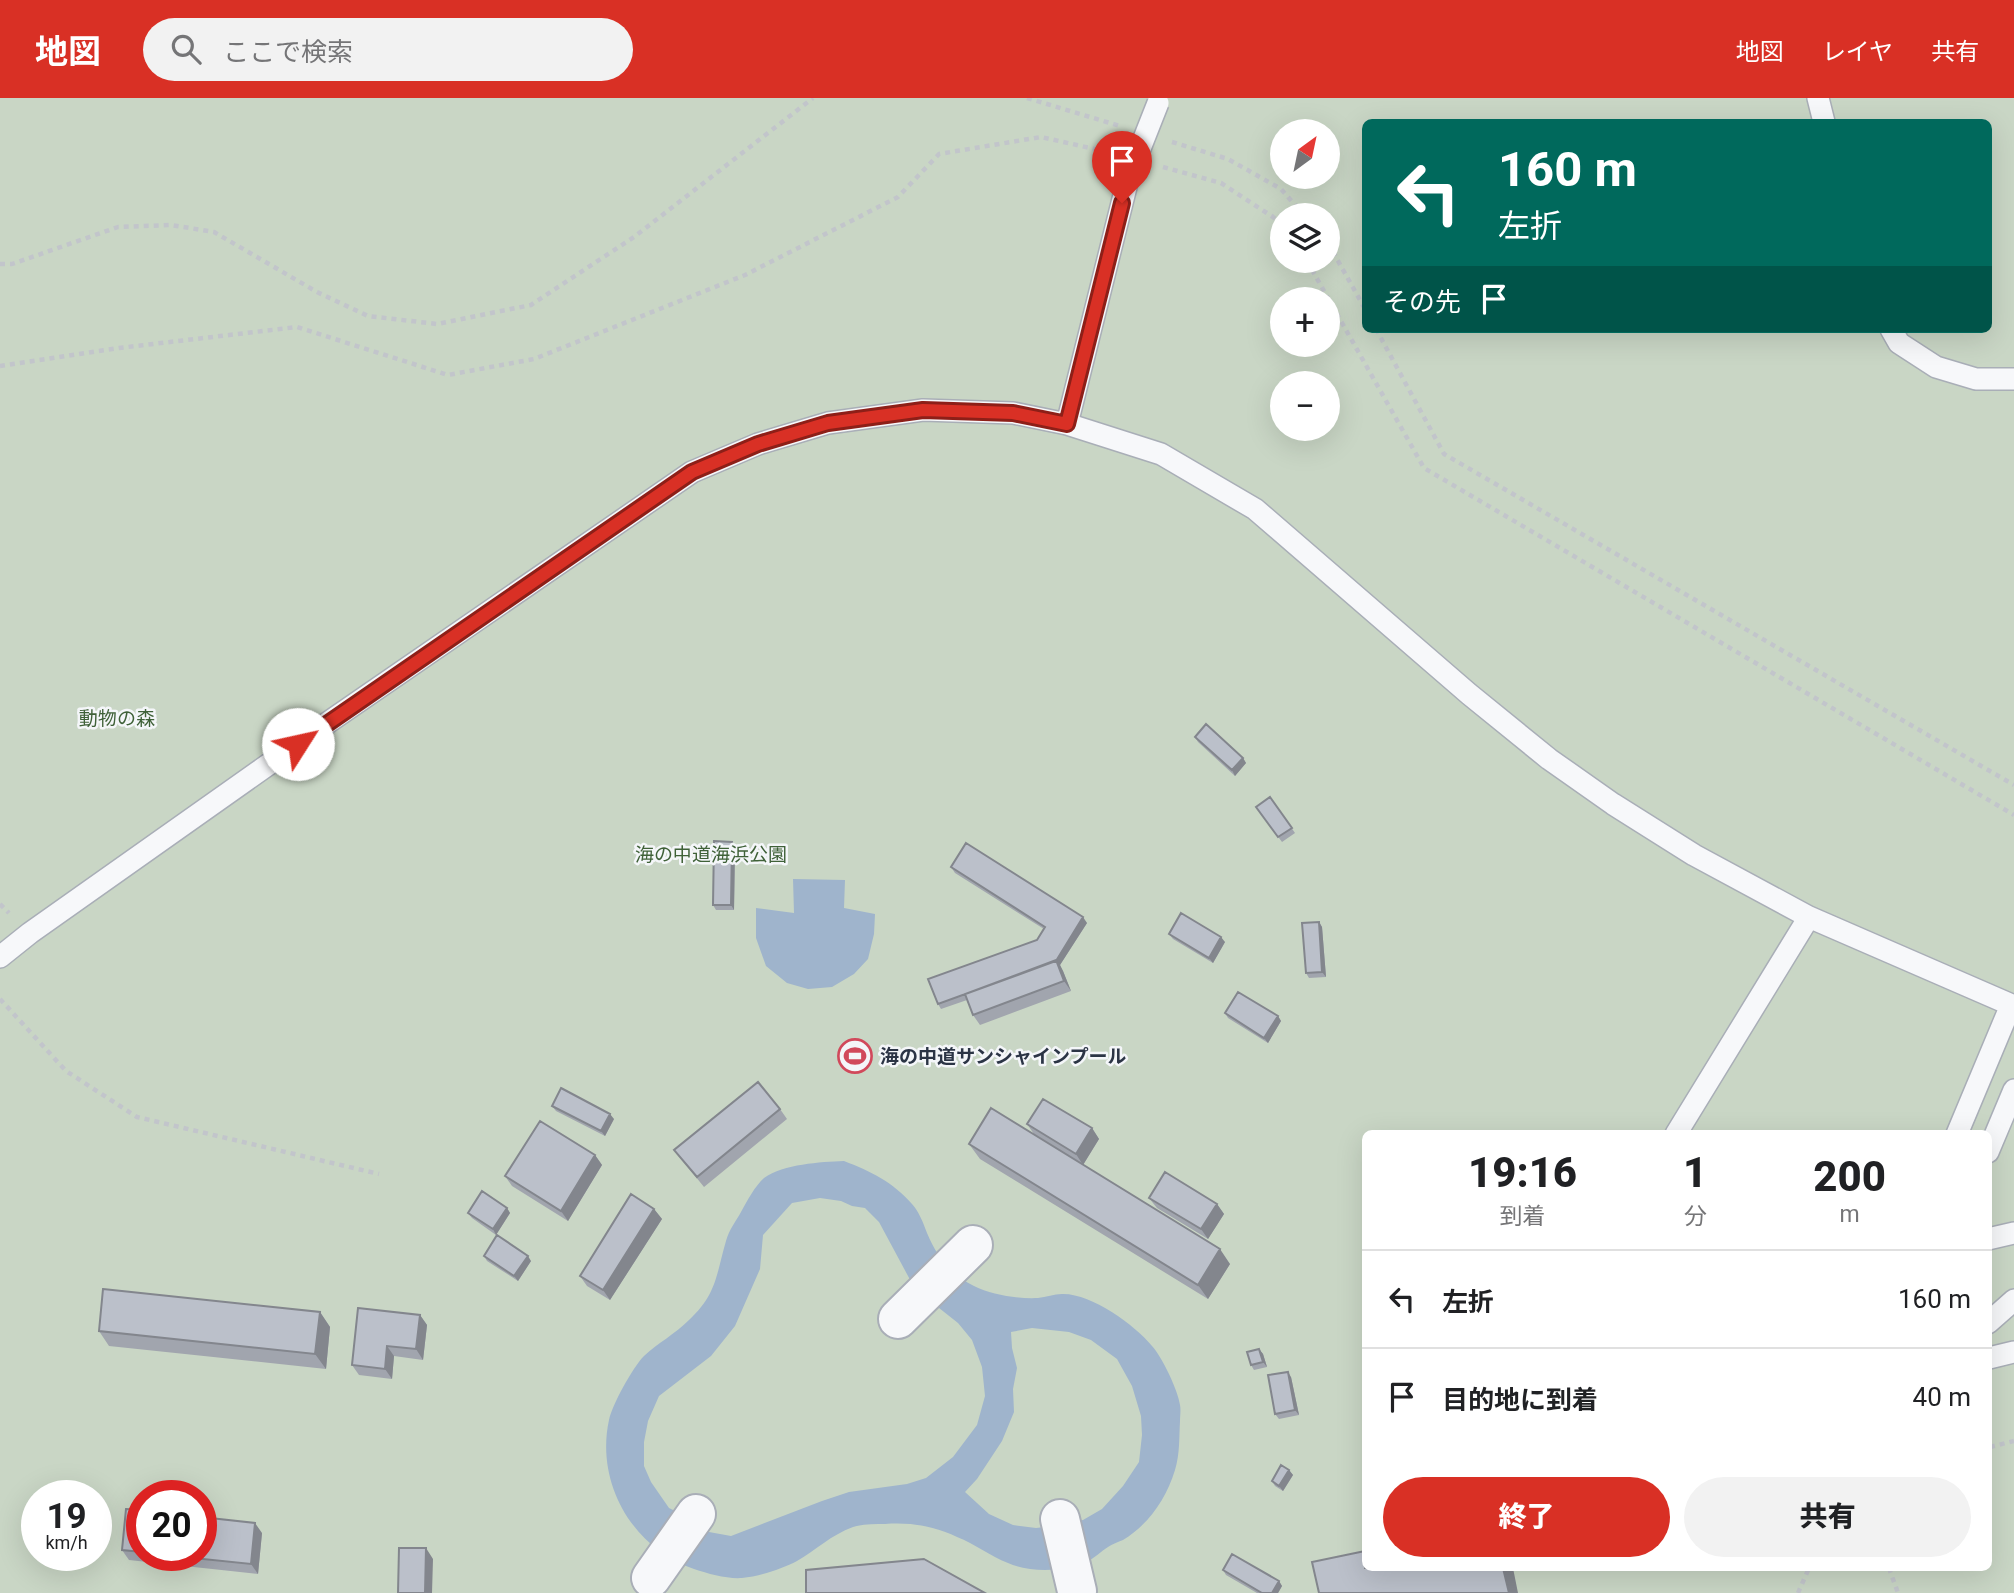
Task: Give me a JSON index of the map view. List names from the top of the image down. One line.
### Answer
{"parks":["動物の森","海の中道海浜公園"],"places":{"sports":["海の中道サンシャインプール"]},"north":"top right","page":{"header":"地図","search":"ここで検索","nav":["地図","レイヤ","共有"],"map_buttons":["+","−"],"turn":["160 m","左折"],"then":"その先","eta":["19:16","到着","1","分","200","m"],"list":[{"name":"左折","value":"160 m"},{"name":"目的地に到着","value":"40 m"}],"buttons":["終了","共有"],"speed":"19 km/h","limit":"20"}}
